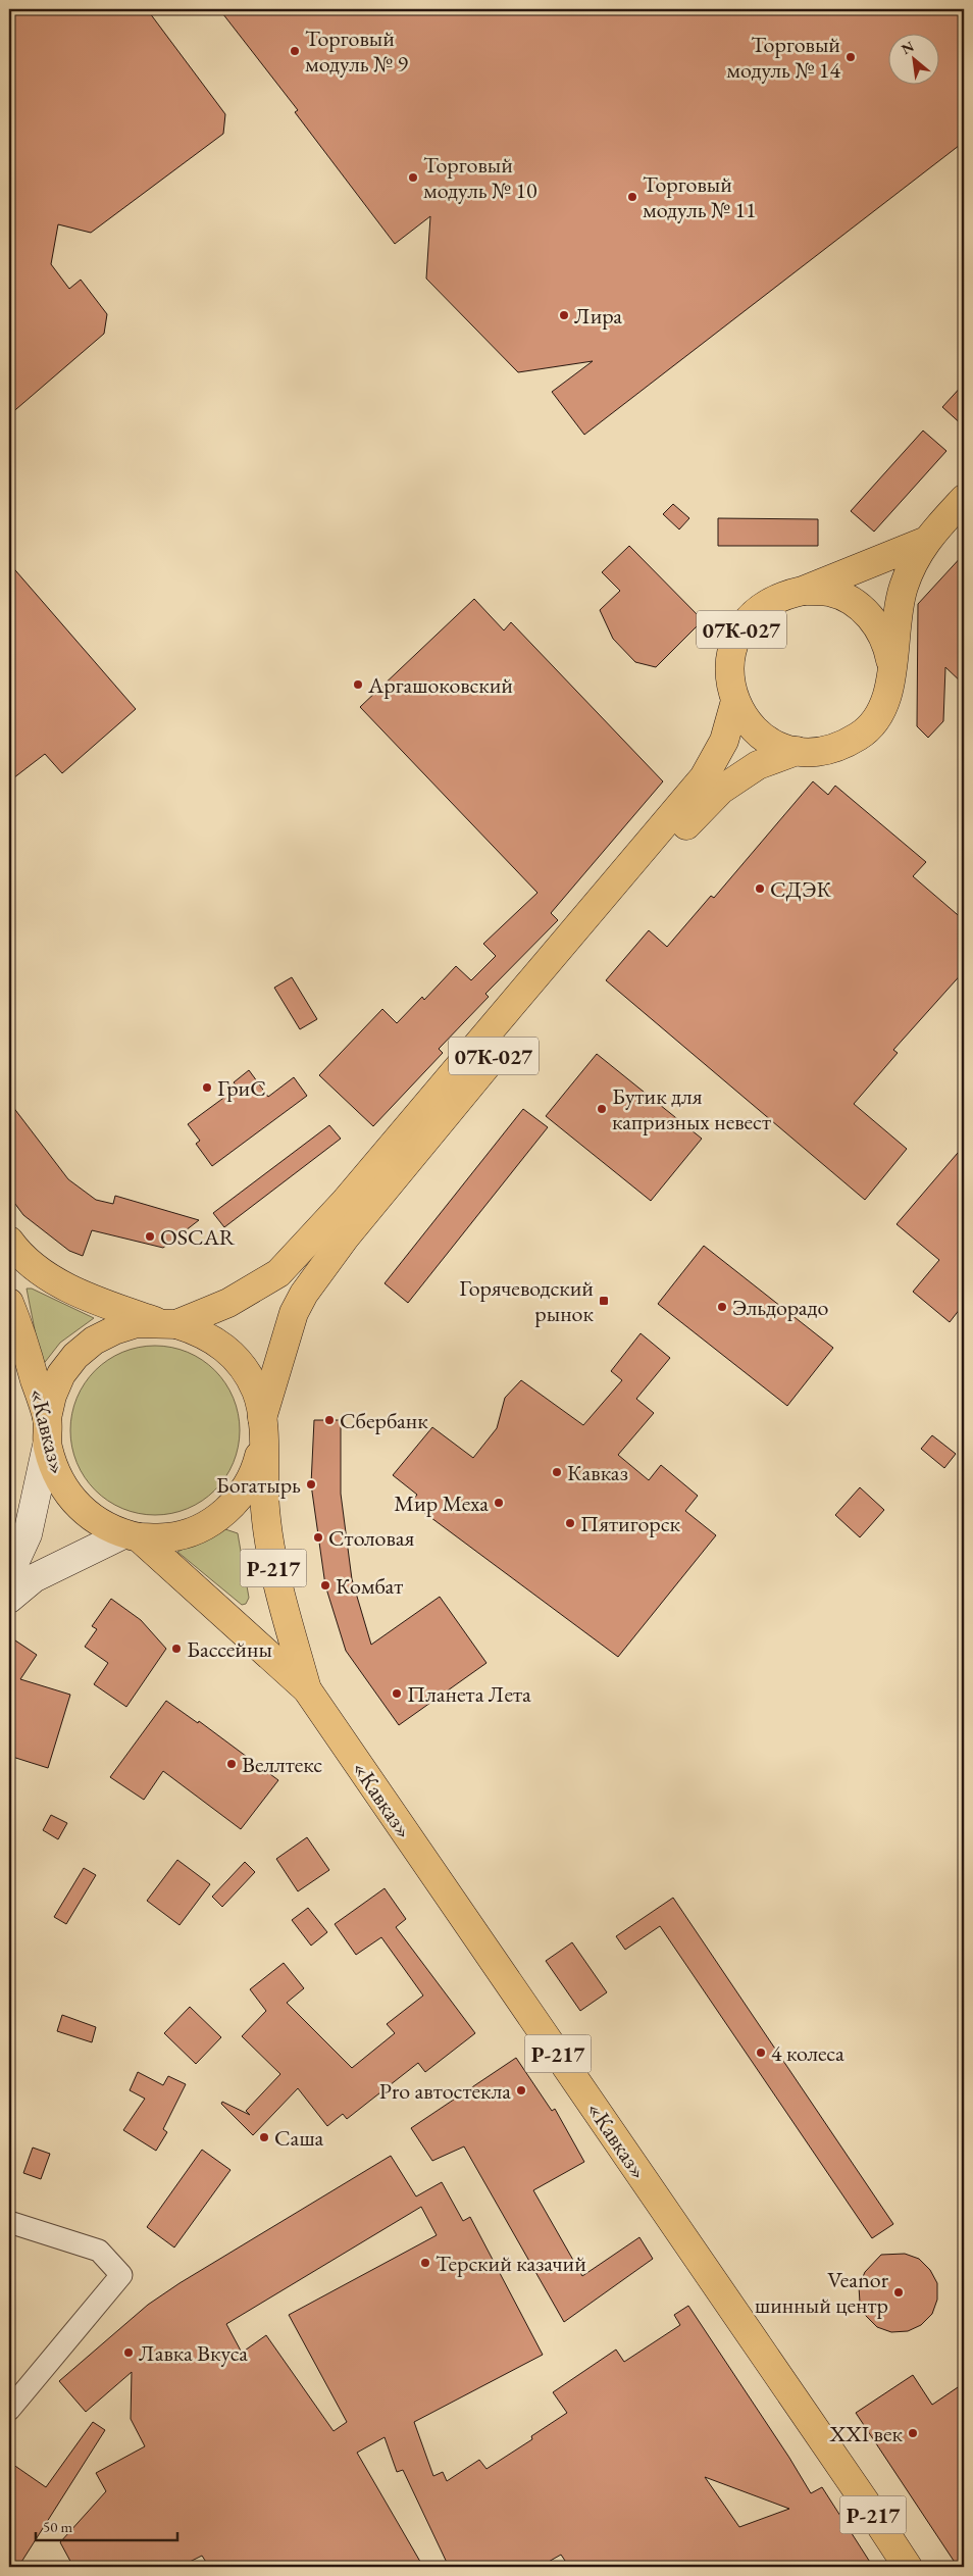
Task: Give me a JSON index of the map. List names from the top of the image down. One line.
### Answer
{"streets":{"main road":["07К-027","«Кавказ»","Р-217"]},"crossings":[["07К-027","«Кавказ»"]],"places":{"other":["Торговый модуль № 9","Торговый модуль № 14","Торговый модуль № 10","Торговый модуль № 11","Лира","Аргашоковский","СДЭК","ГриС","Бутик для капризных невест","OSCAR","Эльдорадо","Сбербанк","Кавказ","Богатырь","Мир Меха","Пятигорск","Столовая","Комбат","Бассейны","Планета Лета","Веллтекс","4 колеса","Pro автостекла","Саша","Терский казачий","Veanor шинный центр","Лавка Вкуса","XXI век"],"transit":["Горячеводский рынок"]},"scale_bar":"50 m","north":"top left"}
